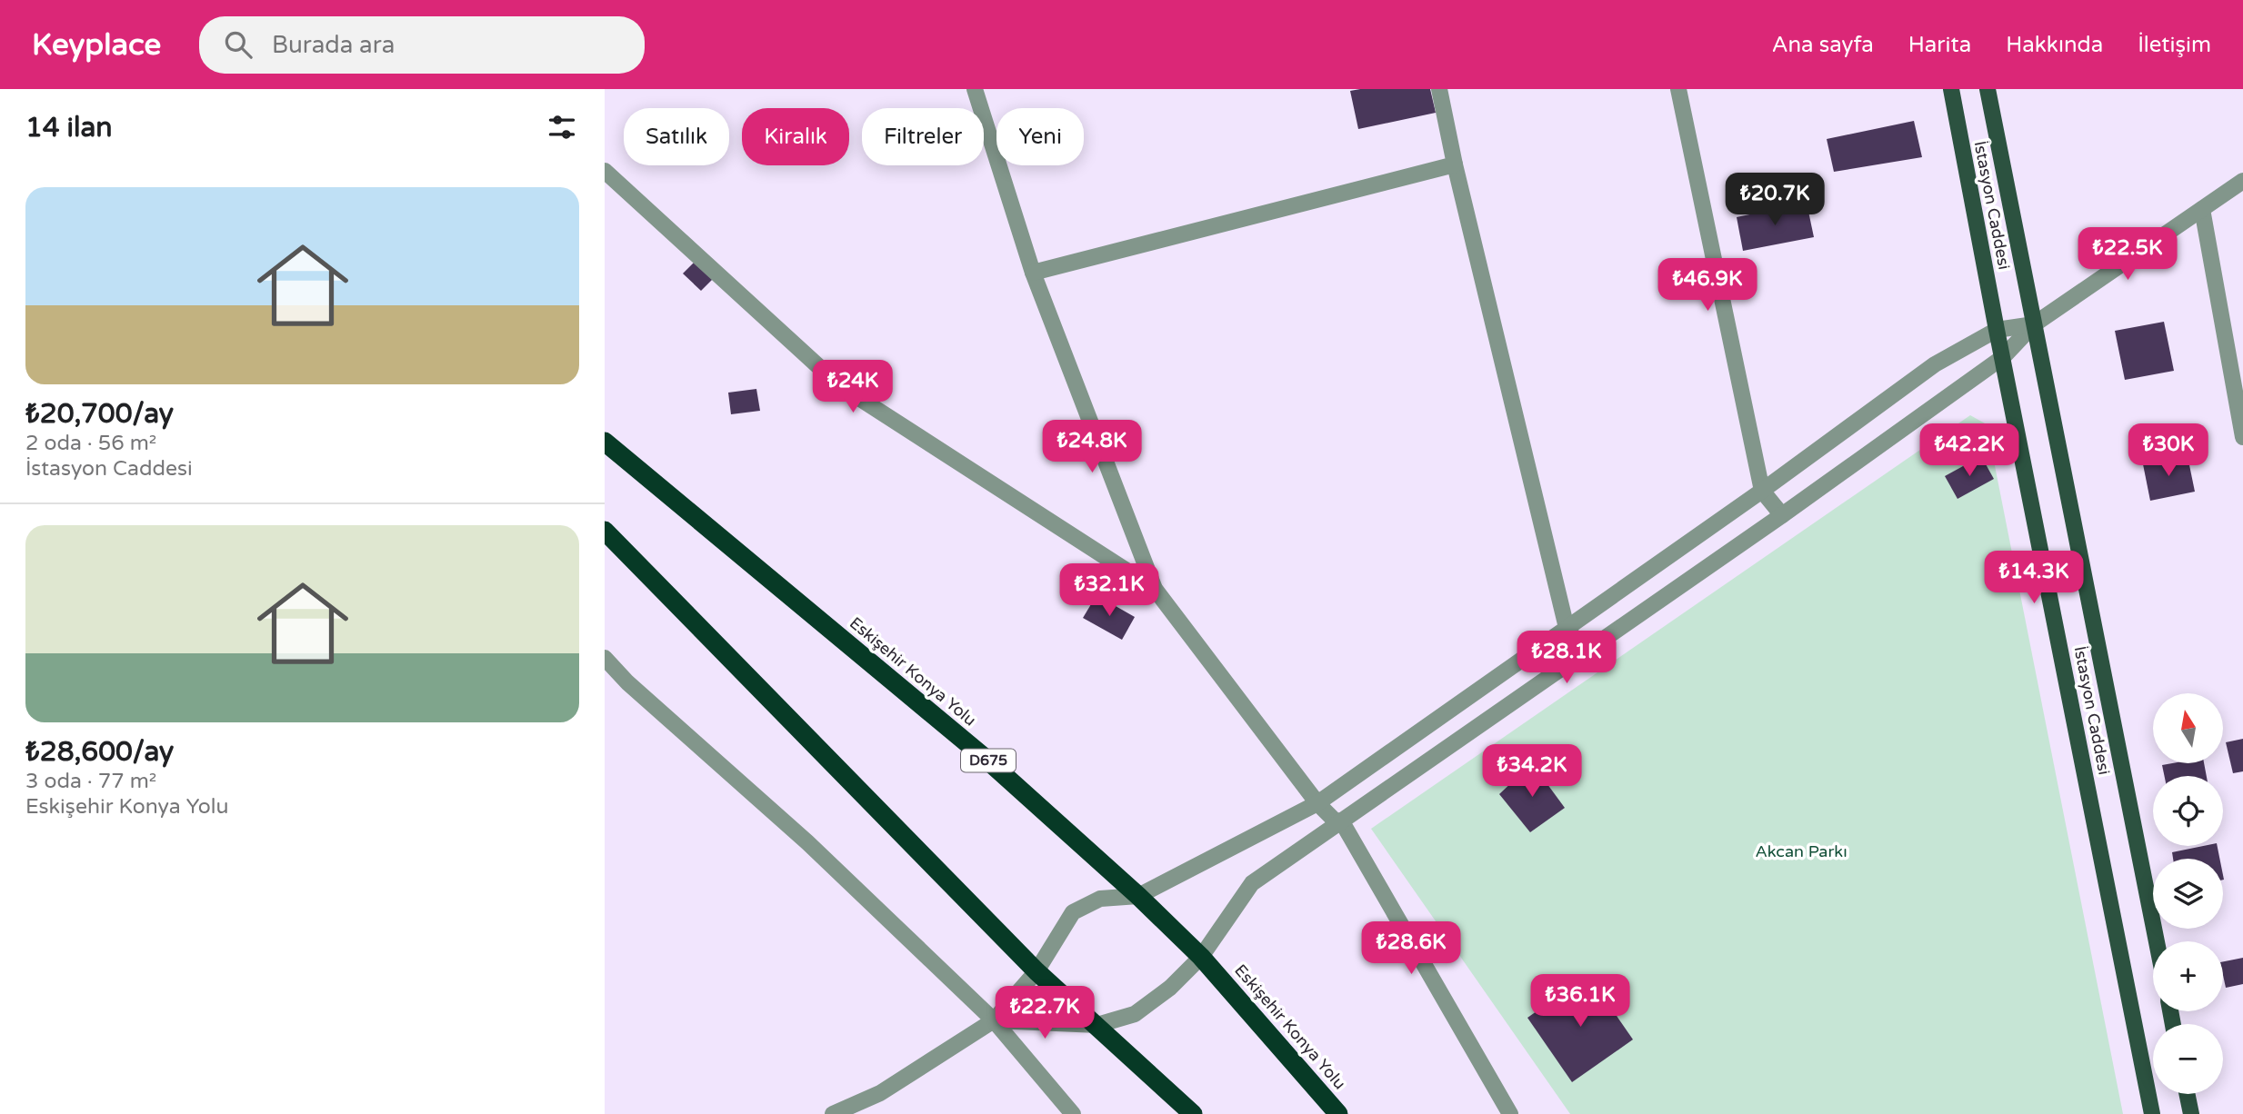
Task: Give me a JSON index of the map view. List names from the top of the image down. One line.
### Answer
{"streets":{"highway":["Eskişehir Konya Yolu","D675"],"main road":["İstasyon Caddesi"]},"parks":["Akcan Parkı"],"north":"top","page":{"header":"Keyplace","search":"Burada ara","nav":["Ana sayfa","Harita","Hakkında","İletişim"],"heading":"14 ilan","chip":["Satılık","Kiralık","Filtreler","Yeni"],"list":[{"name":"₺20,700/ay","note":"2 oda · 56 m² · İstasyon Caddesi"},{"name":"₺28,600/ay","note":"3 oda · 77 m² · Eskişehir Konya Yolu"}],"price":["₺20.7K","₺22.5K","₺46.9K","₺24K","₺24.8K","₺42.2K","₺30K","₺14.3K","₺32.1K","₺28.1K","₺34.2K","₺28.6K","₺36.1K","₺22.7K"],"map_buttons":["+","−"]}}
